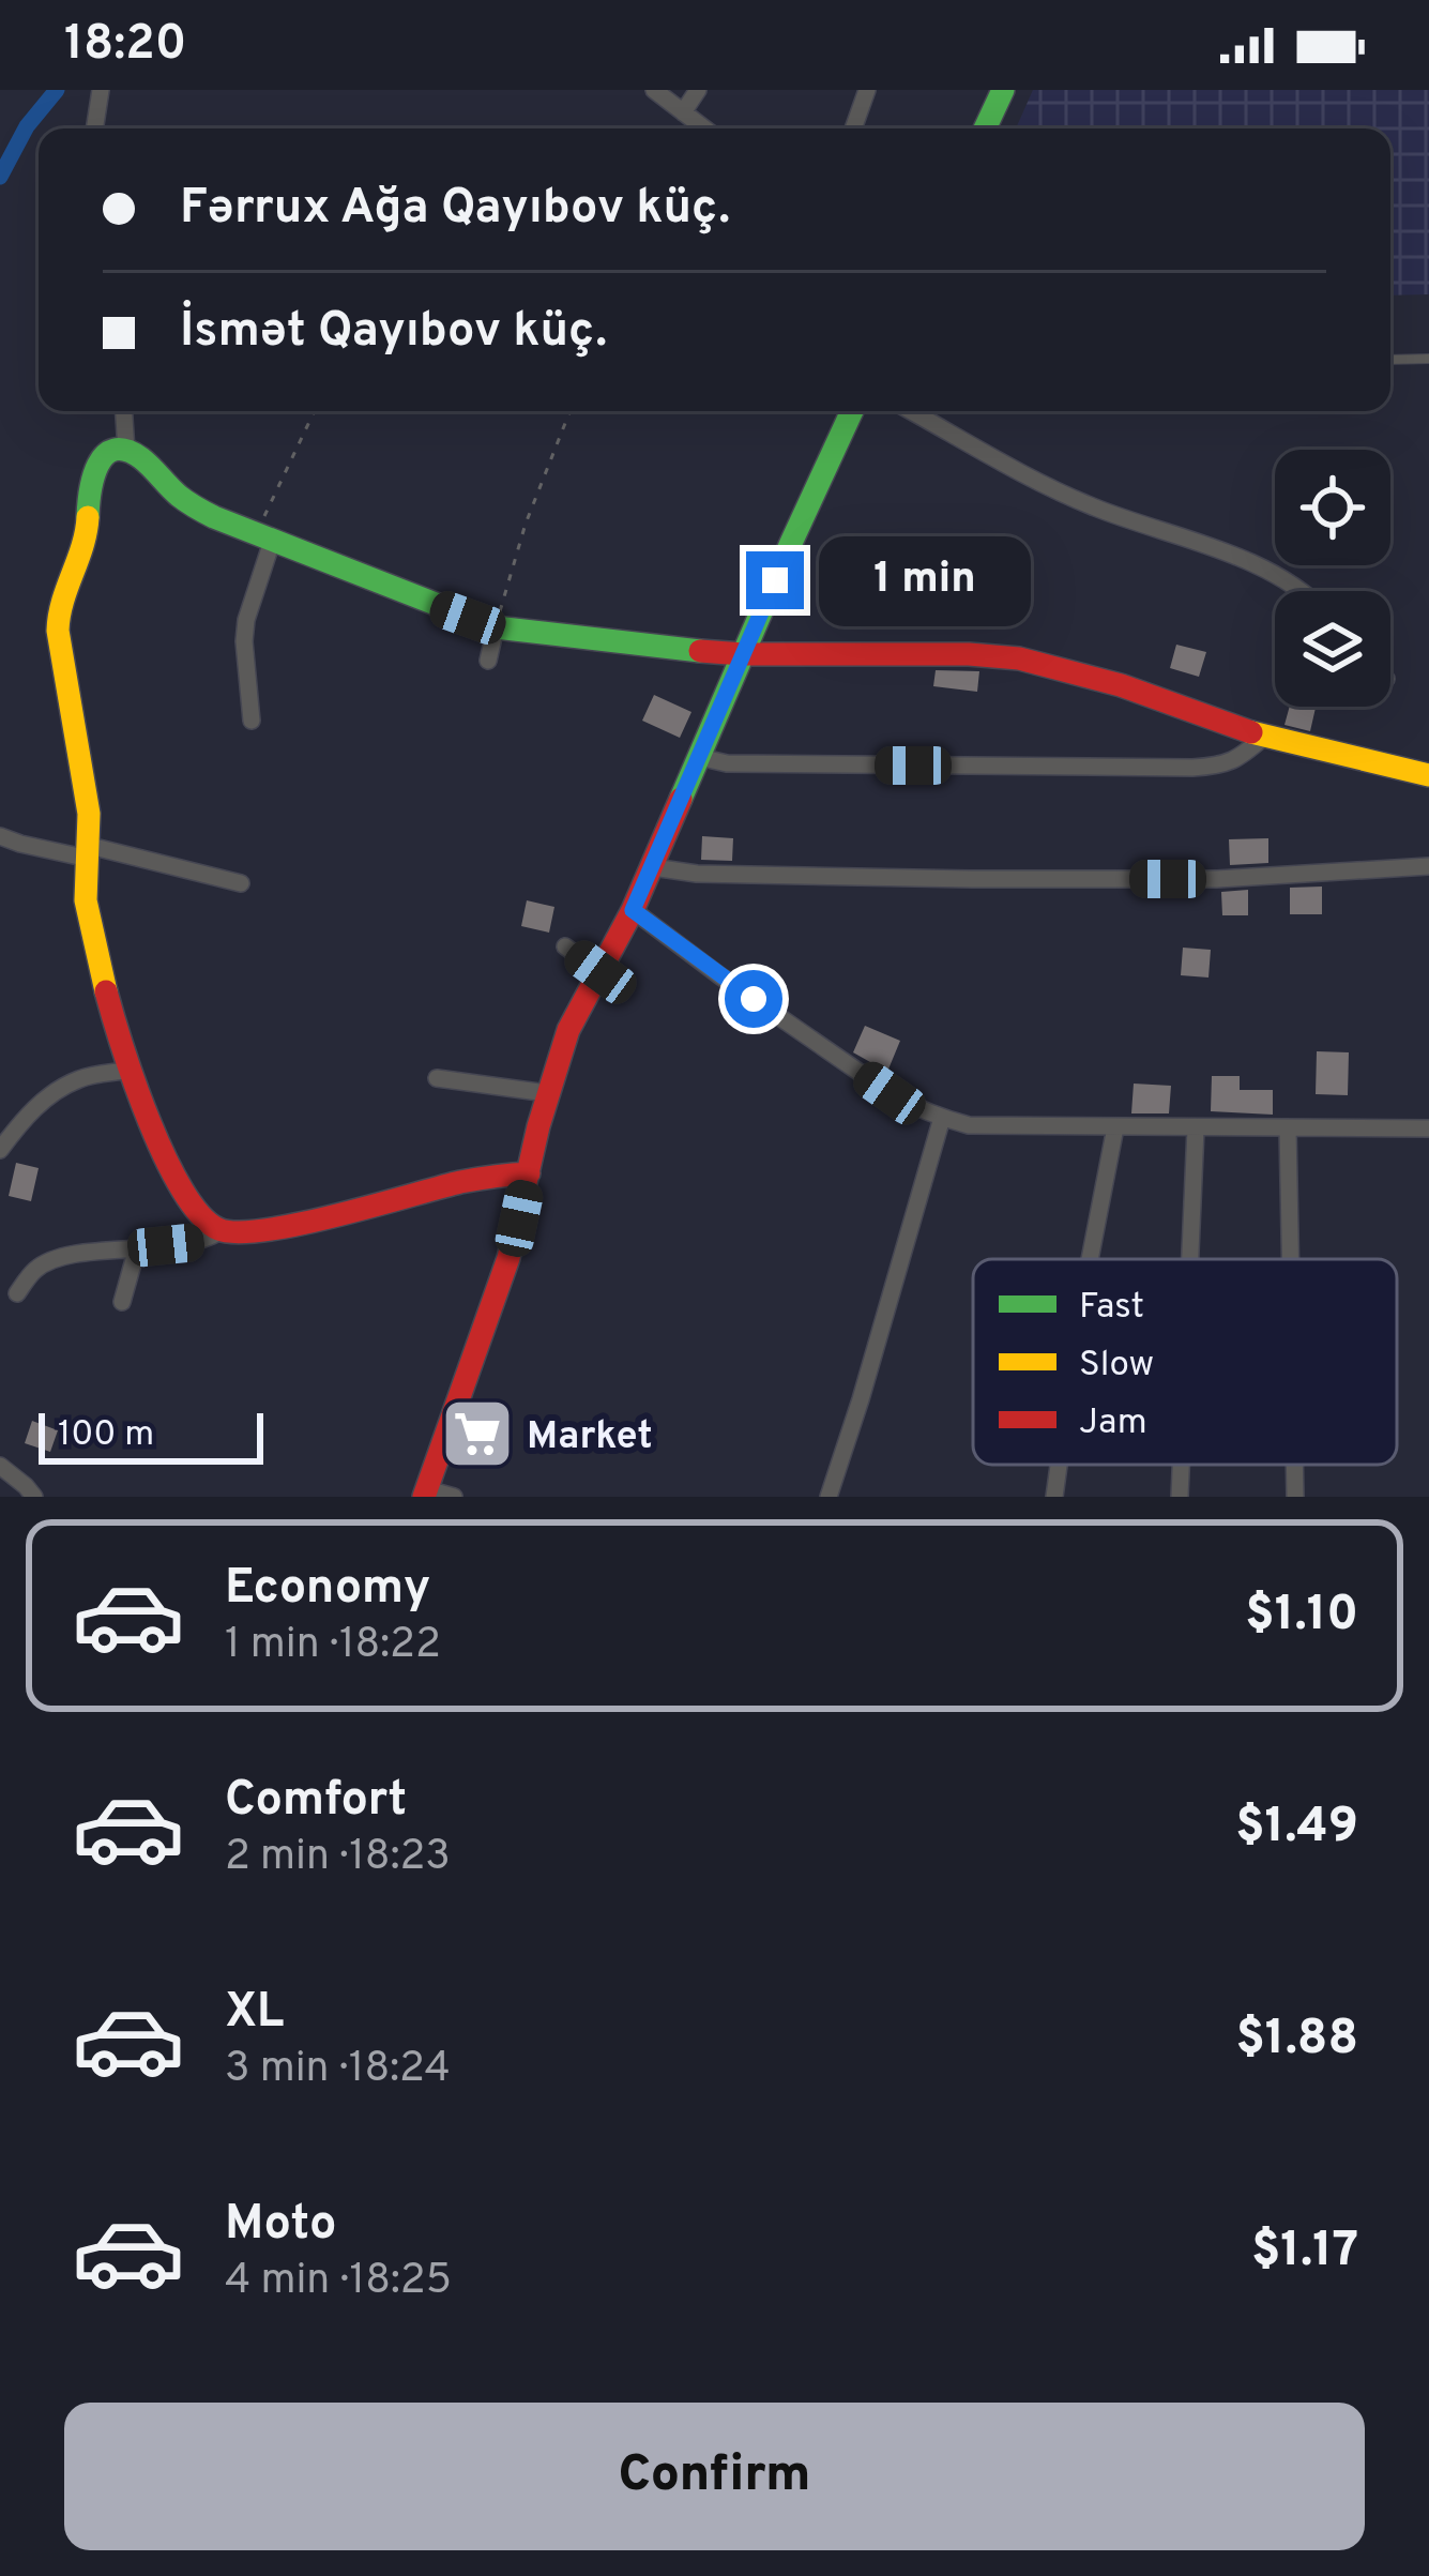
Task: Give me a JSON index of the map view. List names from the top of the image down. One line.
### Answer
{"places":{"supermarket":["Market"]},"legend":["Fast","Slow","Jam"],"scale_bar":"100 m","page":{"status":"18:20","banner":["Fərrux Ağa Qayıbov küç.","İsmət Qayıbov küç."],"bubble":"1 min","scale":"100 m","list":[{"name":"Economy","note":"1 min · 18:22","value":"$1.10"},{"name":"Comfort","note":"2 min · 18:23","value":"$1.49"},{"name":"XL","note":"3 min · 18:24","value":"$1.88"},{"name":"Moto","note":"4 min · 18:25","value":"$1.17"}],"buttons":"Confirm"}}
